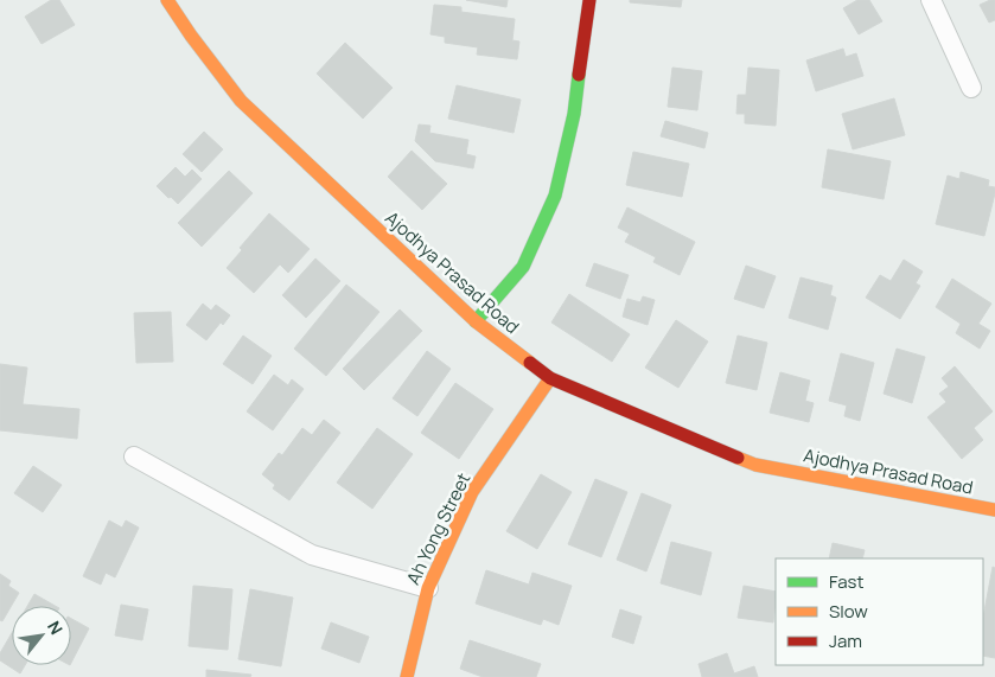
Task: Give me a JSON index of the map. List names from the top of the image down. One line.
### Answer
{"streets":{"street":["Ajodhya Prasad Road","Ah Yong Street"]},"crossings":[["Ajodhya Prasad Road","Ah Yong Street"]],"legend":["Fast","Slow","Jam"],"north":"top right"}
